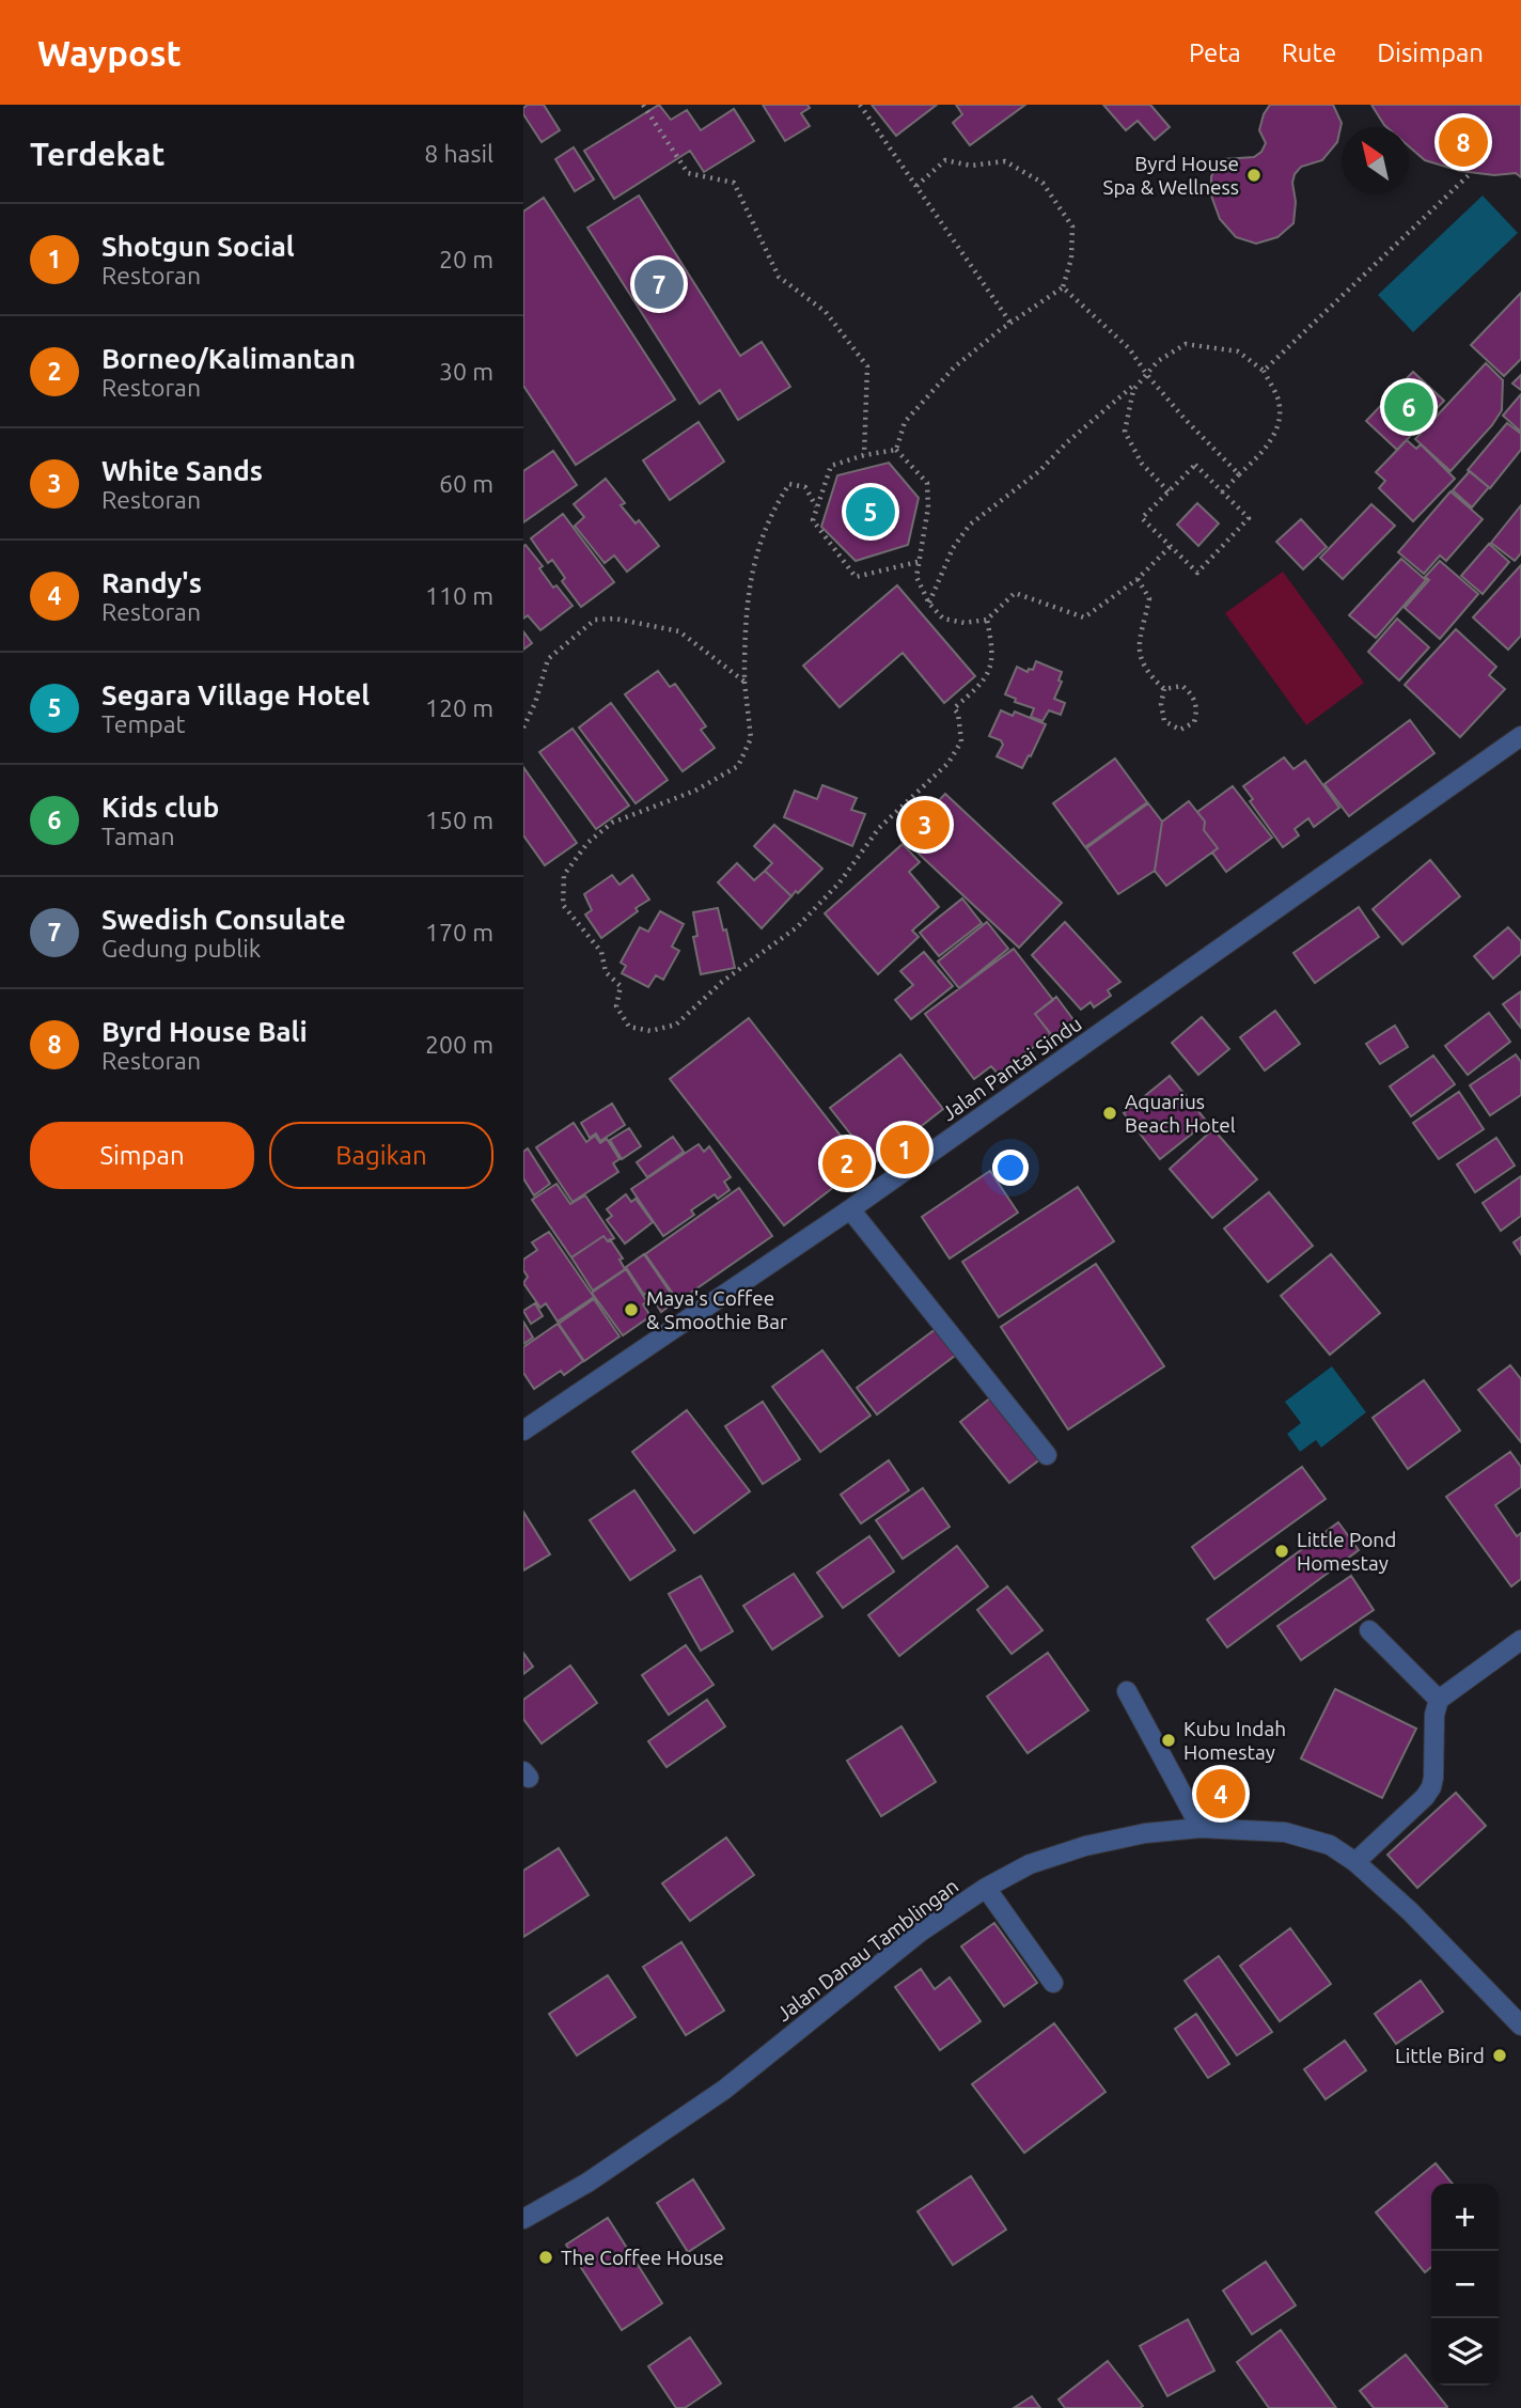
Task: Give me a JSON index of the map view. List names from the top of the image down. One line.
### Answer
{"streets":{"street":["Jalan Pantai Sindu","Jalan Danau Tamblingan"]},"places":["Byrd House Spa & Wellness","Aquarius Beach Hotel","Maya's Coffee & Smoothie Bar","Little Pond Homestay","Kubu Indah Homestay","Little Bird","The Coffee House"],"north":"top left","page":{"header":"Waypost","nav":["Peta","Rute","Disimpan"],"heading":["Terdekat","8 hasil"],"pins":["8","7","6","5","3","1","2","4"],"list":[{"mark":"1","name":"Shotgun Social","note":"Restoran","value":"20 m"},{"mark":"2","name":"Borneo/Kalimantan","note":"Restoran","value":"30 m"},{"mark":"3","name":"White Sands","note":"Restoran","value":"60 m"},{"mark":"4","name":"Randy's","note":"Restoran","value":"110 m"},{"mark":"5","name":"Segara Village Hotel","note":"Tempat","value":"120 m"},{"mark":"6","name":"Kids club","note":"Taman","value":"150 m"},{"mark":"7","name":"Swedish Consulate","note":"Gedung publik","value":"170 m"},{"mark":"8","name":"Byrd House Bali","note":"Restoran","value":"200 m"}],"buttons":["Simpan","Bagikan"],"map_buttons":["+","−"]}}
